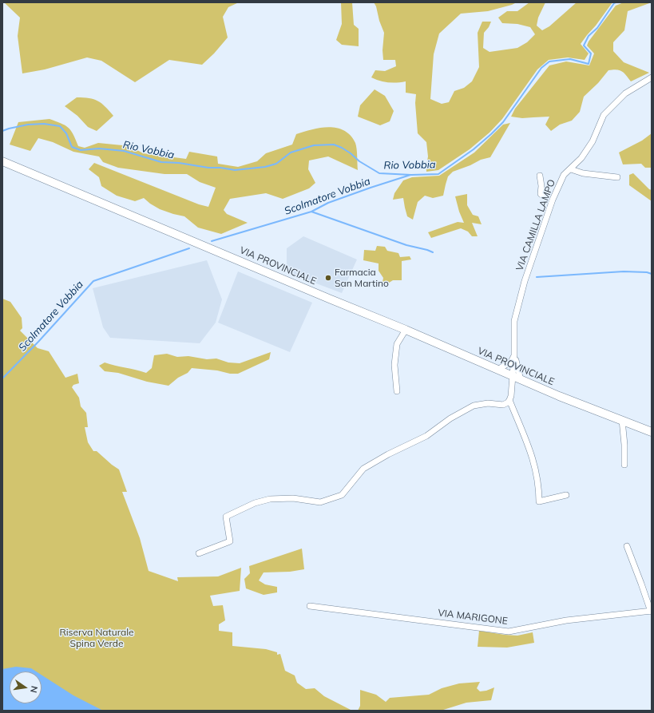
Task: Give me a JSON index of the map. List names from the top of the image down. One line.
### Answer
{"streets":{"main road":["VIA PROVINCIALE"],"street":["VIA CAMILLA LAMPO","VIA MARIGONE"]},"crossings":[["VIA CAMILLA LAMPO","VIA PROVINCIALE"]],"water":["Rio Vobbia","Scolmatore Vobbia"],"parks":["Riserva Naturale Spina Verde"],"places":["Farmacia San Martino"],"north":"right"}
